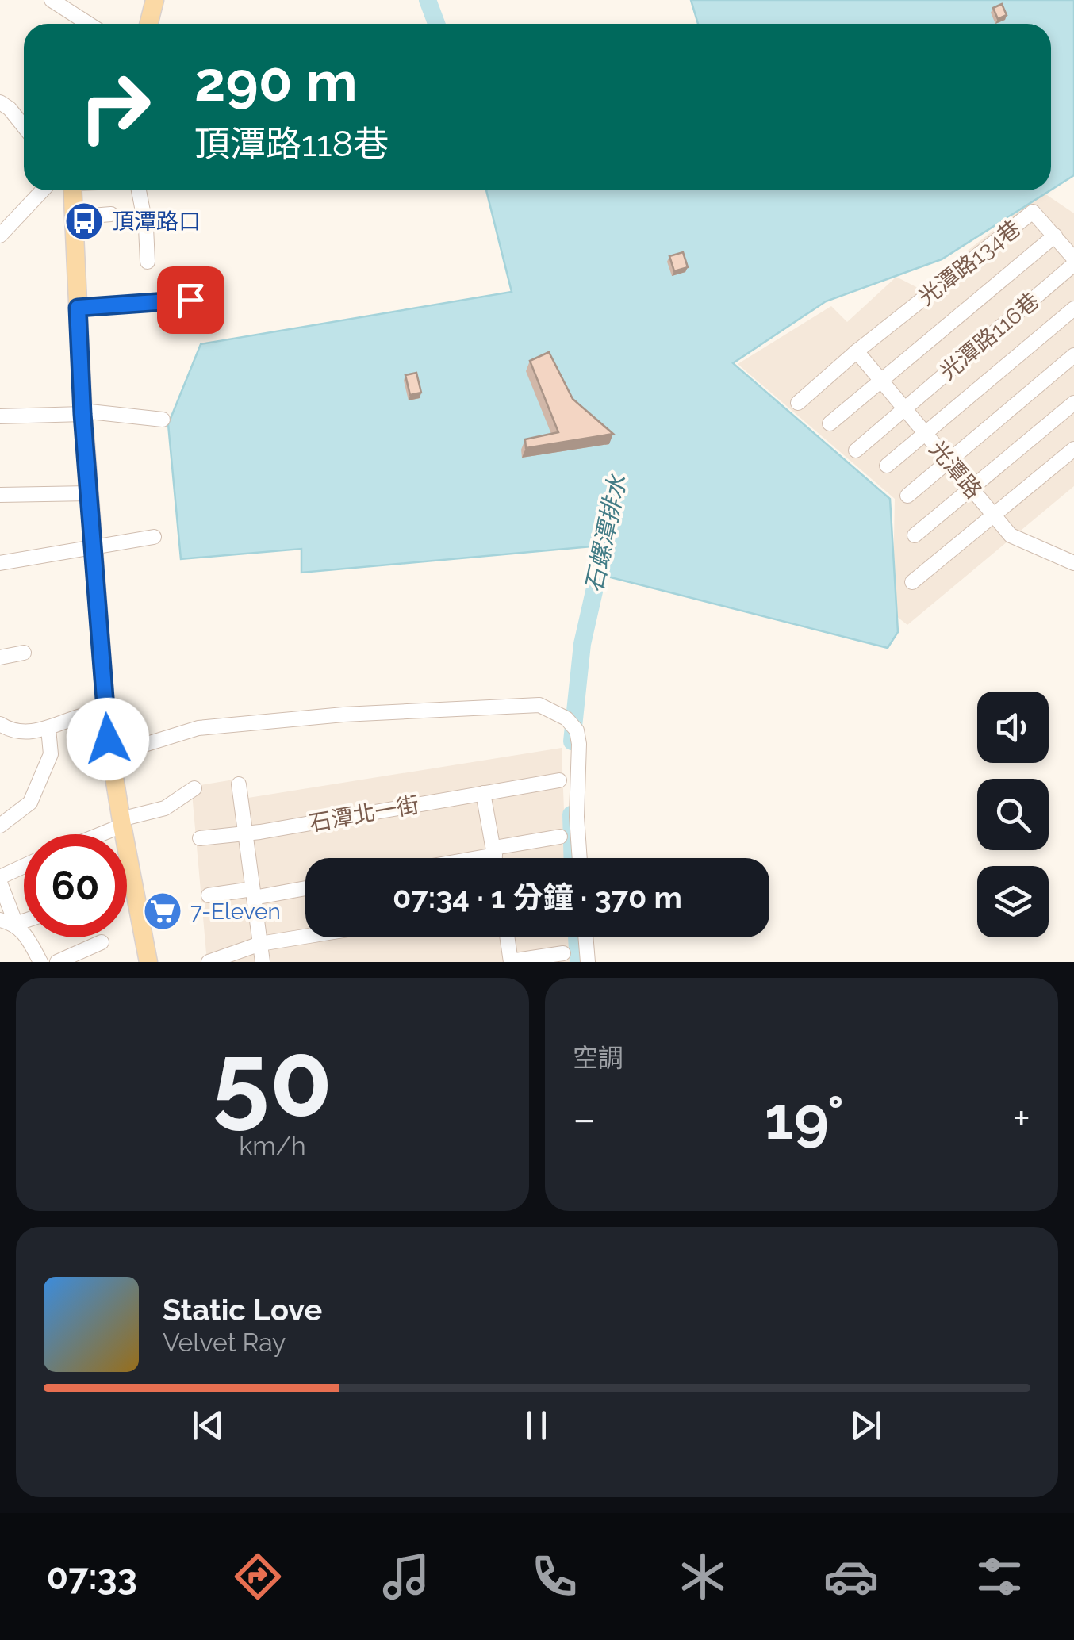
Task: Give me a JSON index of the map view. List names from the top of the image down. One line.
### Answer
{"streets":{"street":["光潭路134巷","光潭路116巷","光潭路","石潭北一街"]},"crossings":[["光潭路134巷","光潭路"],["光潭路116巷","光潭路"]],"water":["石螺潭排水"],"places":{"bus stop":["頂潭路口"],"supermarket":["7-Eleven"]},"page":{"turn":["290 m","頂潭路118巷"],"limit":"60","trip":"07:34 · 1 分鐘 · 370 m","tile":[["50","km/h"],"空調"],"heat":["−","19°","+"],"song":["Static Love","Velvet Ray"],"tabs":"07:33"}}
